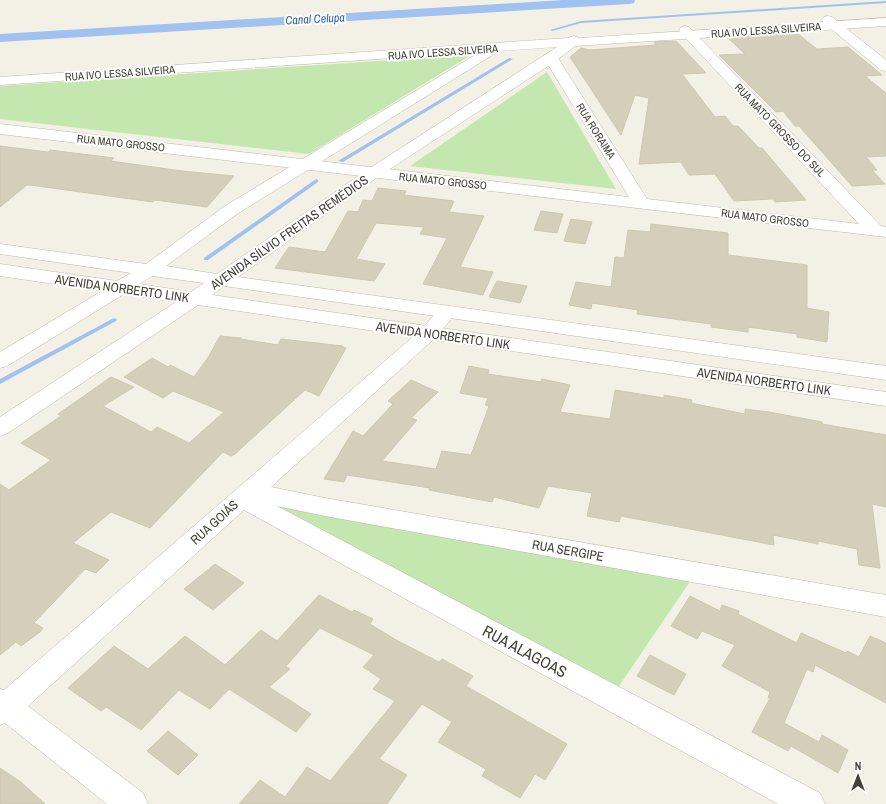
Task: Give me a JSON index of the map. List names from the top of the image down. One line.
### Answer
{"streets":{"street":["RUA IVO LESSA SILVEIRA","RUA MATO GROSSO DO SUL","RUA RORAIMA","RUA MATO GROSSO","AVENIDA SÍLVIO FREITAS REMÉDIOS","AVENIDA NORBERTO LINK","RUA GOIÁS","RUA SERGIPE","RUA ALAGOAS"]},"crossings":[["RUA IVO LESSA SILVEIRA","RUA MATO GROSSO DO SUL"],["RUA IVO LESSA SILVEIRA","AVENIDA SÍLVIO FREITAS REMÉDIOS"],["RUA MATO GROSSO DO SUL","RUA MATO GROSSO"],["RUA RORAIMA","RUA MATO GROSSO"],["RUA RORAIMA","AVENIDA SÍLVIO FREITAS REMÉDIOS"],["RUA MATO GROSSO","AVENIDA SÍLVIO FREITAS REMÉDIOS"],["AVENIDA SÍLVIO FREITAS REMÉDIOS","AVENIDA NORBERTO LINK"],["AVENIDA NORBERTO LINK","RUA GOIÁS"],["RUA GOIÁS","RUA SERGIPE"],["RUA GOIÁS","RUA ALAGOAS"],["RUA SERGIPE","RUA ALAGOAS"]],"water":["Canal Celupa"],"north":"top"}
